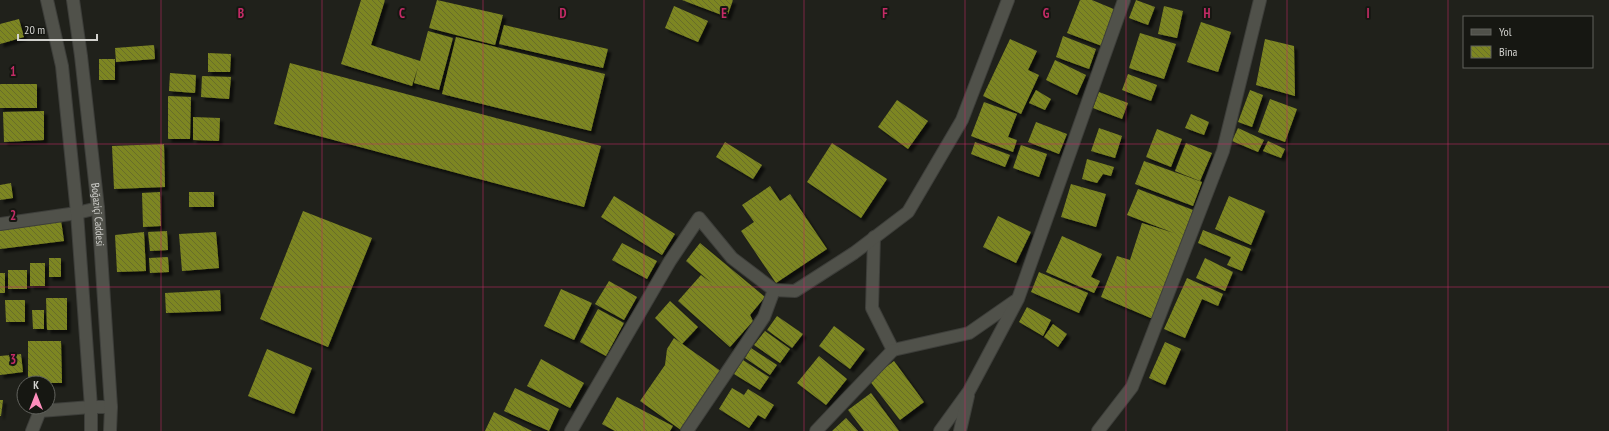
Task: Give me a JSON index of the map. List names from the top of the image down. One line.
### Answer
{"streets":{"street":["Boğaziçi Caddesi"]},"legend":["Yol","Bina"],"scale_bar":"20 m","north":"top","grid":{"columns":["B","C","D","E","F","G","H","I"],"rows":["1","2","3"]}}
